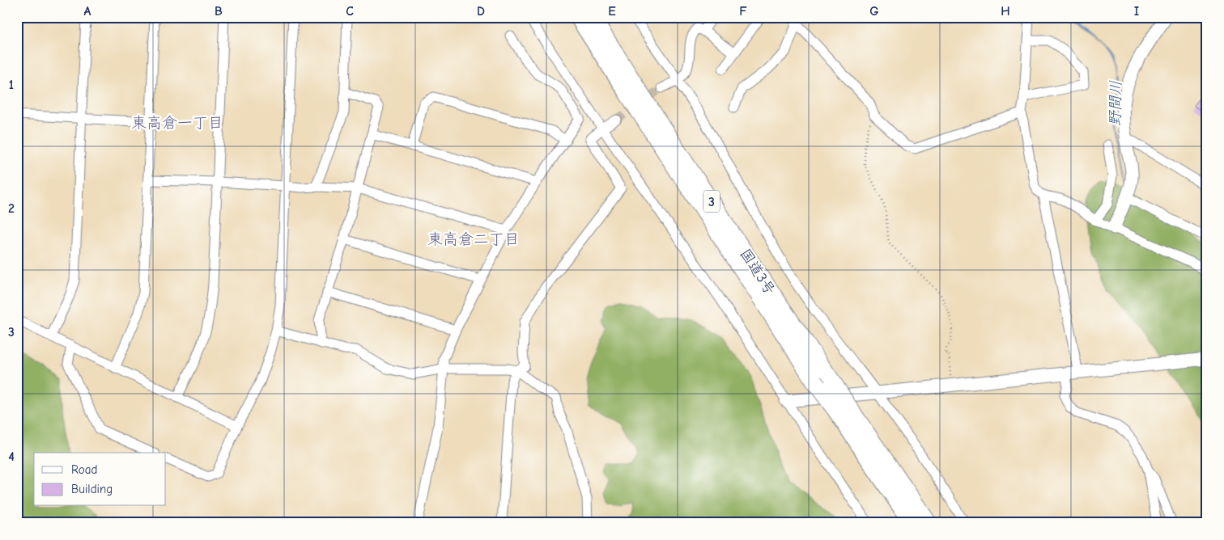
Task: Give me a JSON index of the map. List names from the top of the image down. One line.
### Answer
{"streets":{"highway":["3","国道3号"]},"districts":["東高倉一丁目","東高倉二丁目"],"water":["野間川"],"legend":["Road","Building"],"grid":{"columns":["A","B","C","D","E","F","G","H","I"],"rows":["1","2","3","4"]}}
